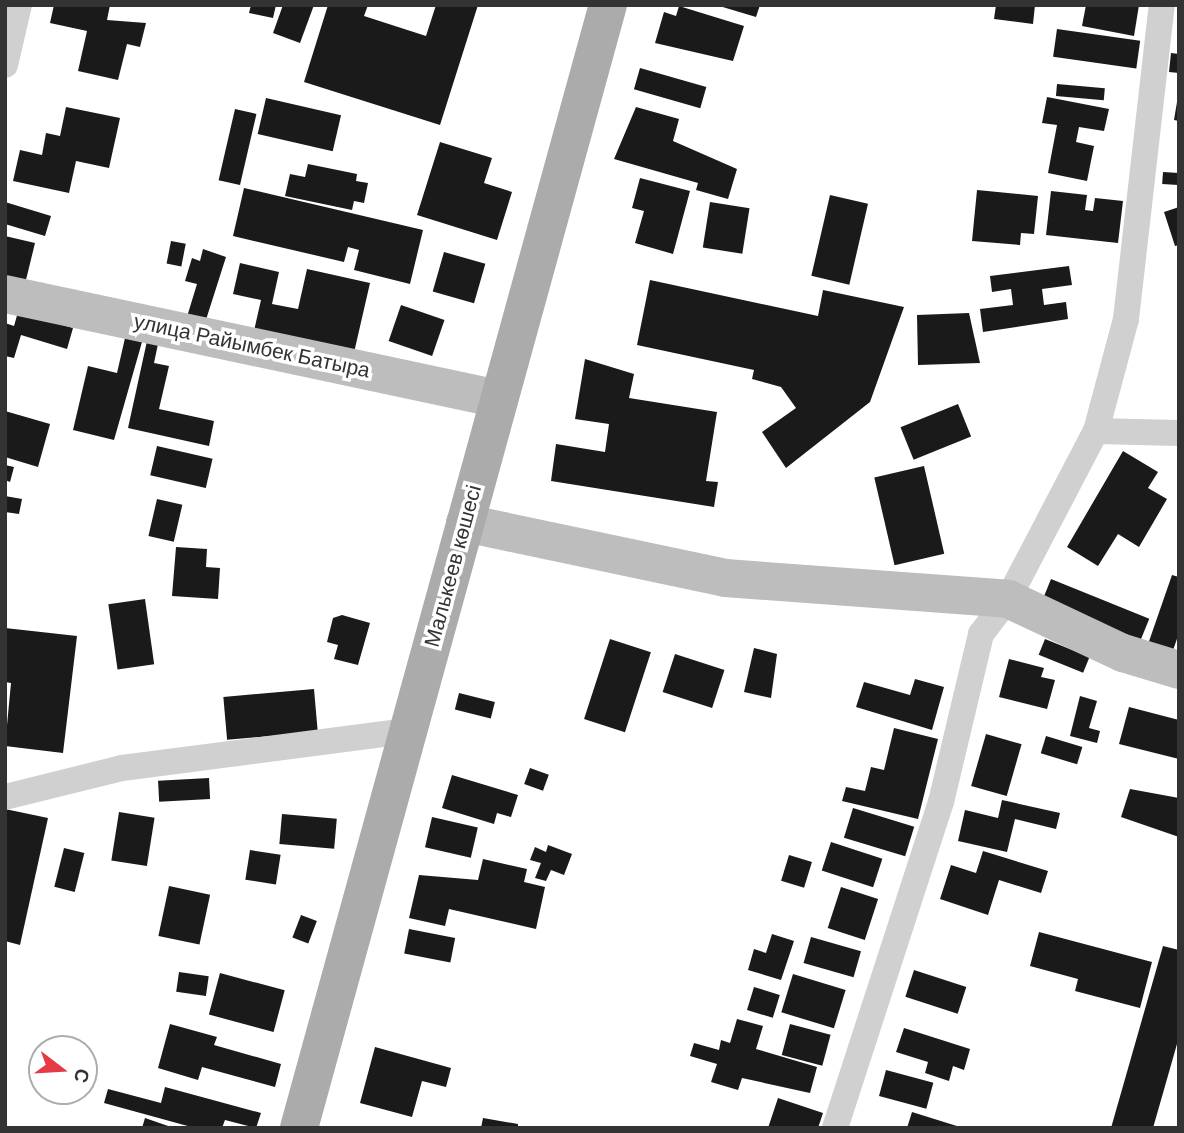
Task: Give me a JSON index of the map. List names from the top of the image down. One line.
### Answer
{"streets":{"main road":["Малькеев көшесі"],"street":["улица Райымбек Батыра"]},"crossings":[["улица Райымбек Батыра","Малькеев көшесі"]],"north":"right"}
